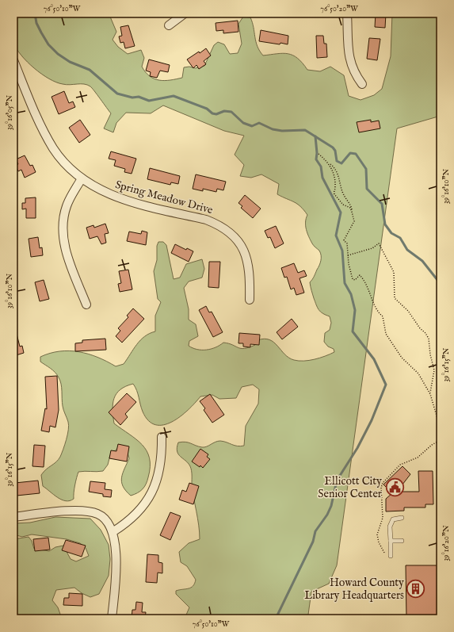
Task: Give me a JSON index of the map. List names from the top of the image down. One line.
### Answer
{"streets":{"street":["Spring Meadow Drive"]},"places":{"public building":["Ellicott City Senior Center"],"building":["Howard County Library Headquarters"]},"coordinates":["76°50'10\"W","76°50'20\"W","39°16'05\"N","39°16'10\"N","39°16'15\"N","39°16'20\"N"]}
